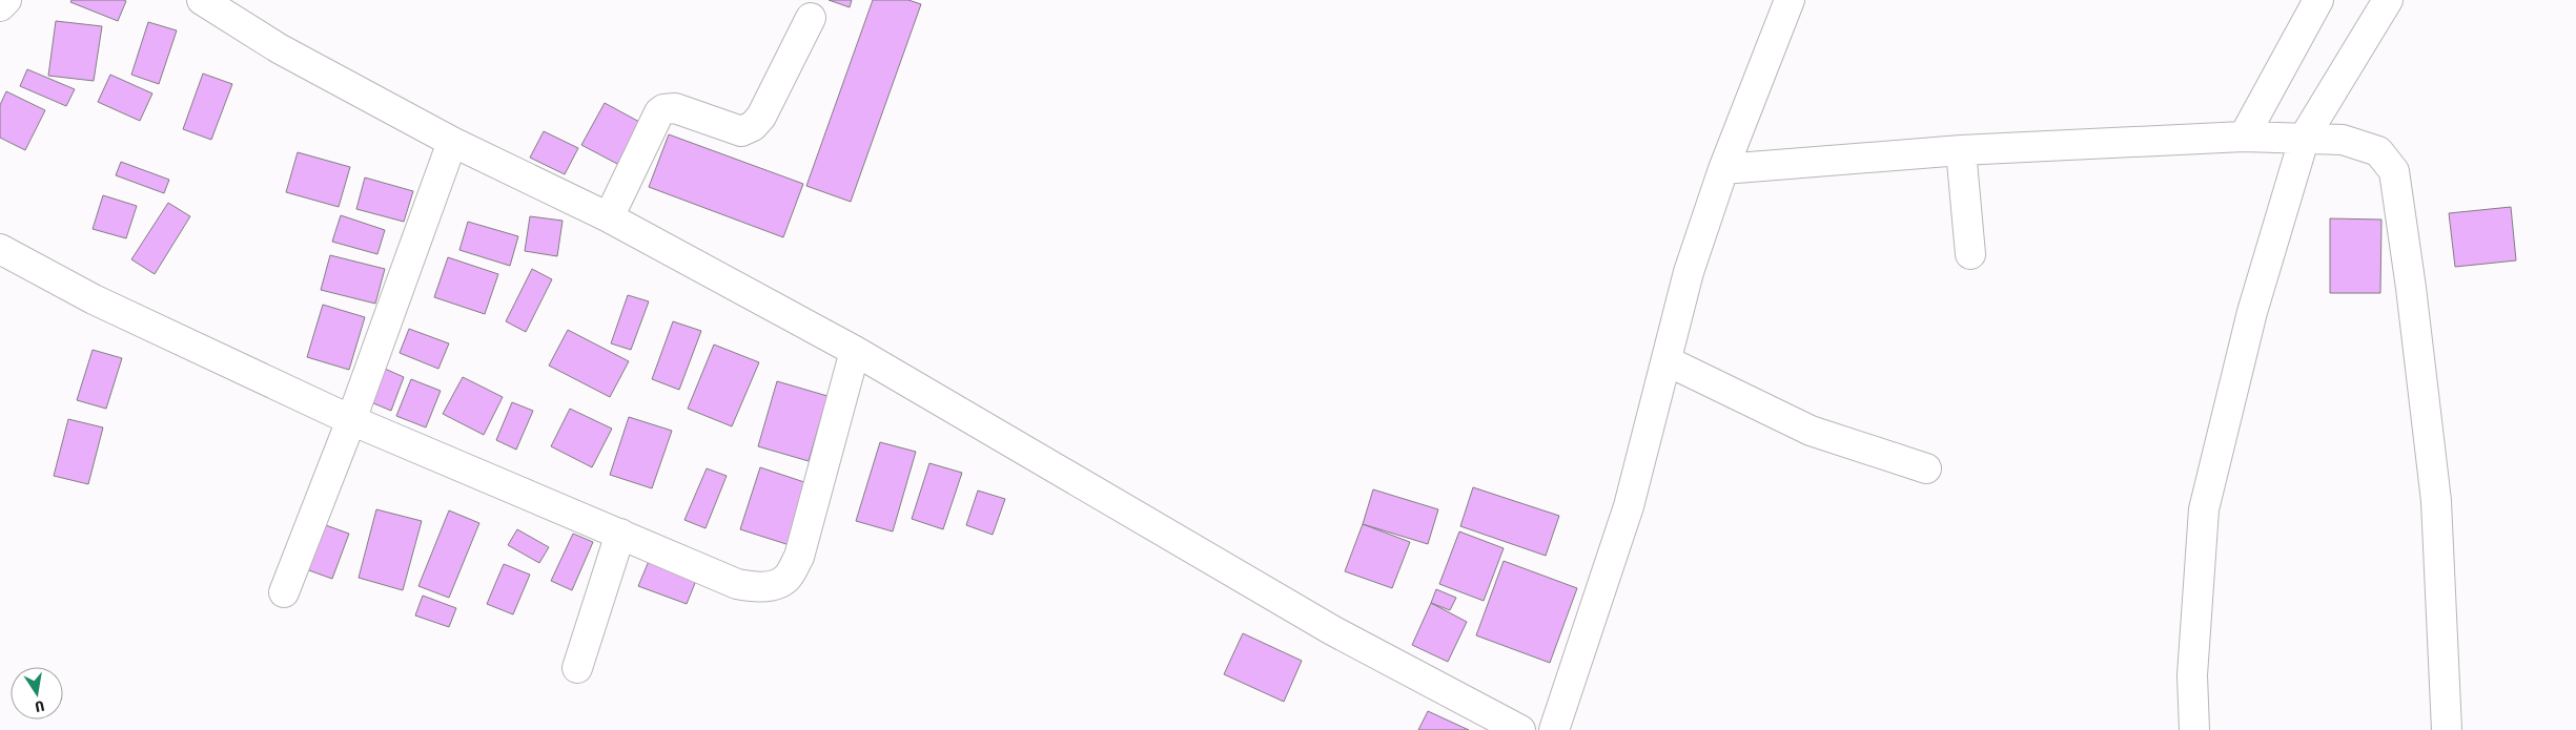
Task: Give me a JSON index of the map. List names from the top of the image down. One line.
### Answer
{"north":"bottom"}
